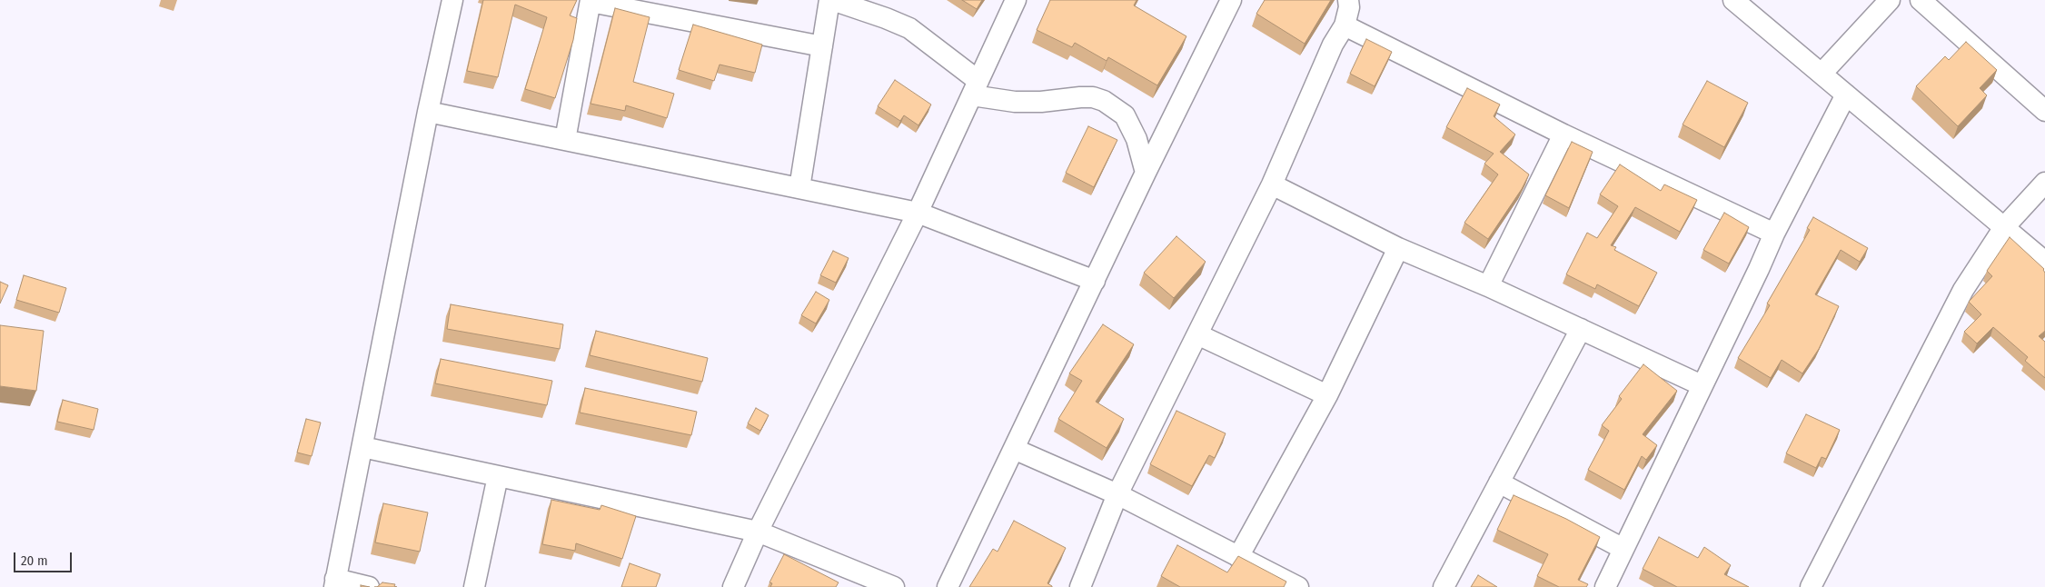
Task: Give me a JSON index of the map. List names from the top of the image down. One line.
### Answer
{"scale_bar":"20 m"}
